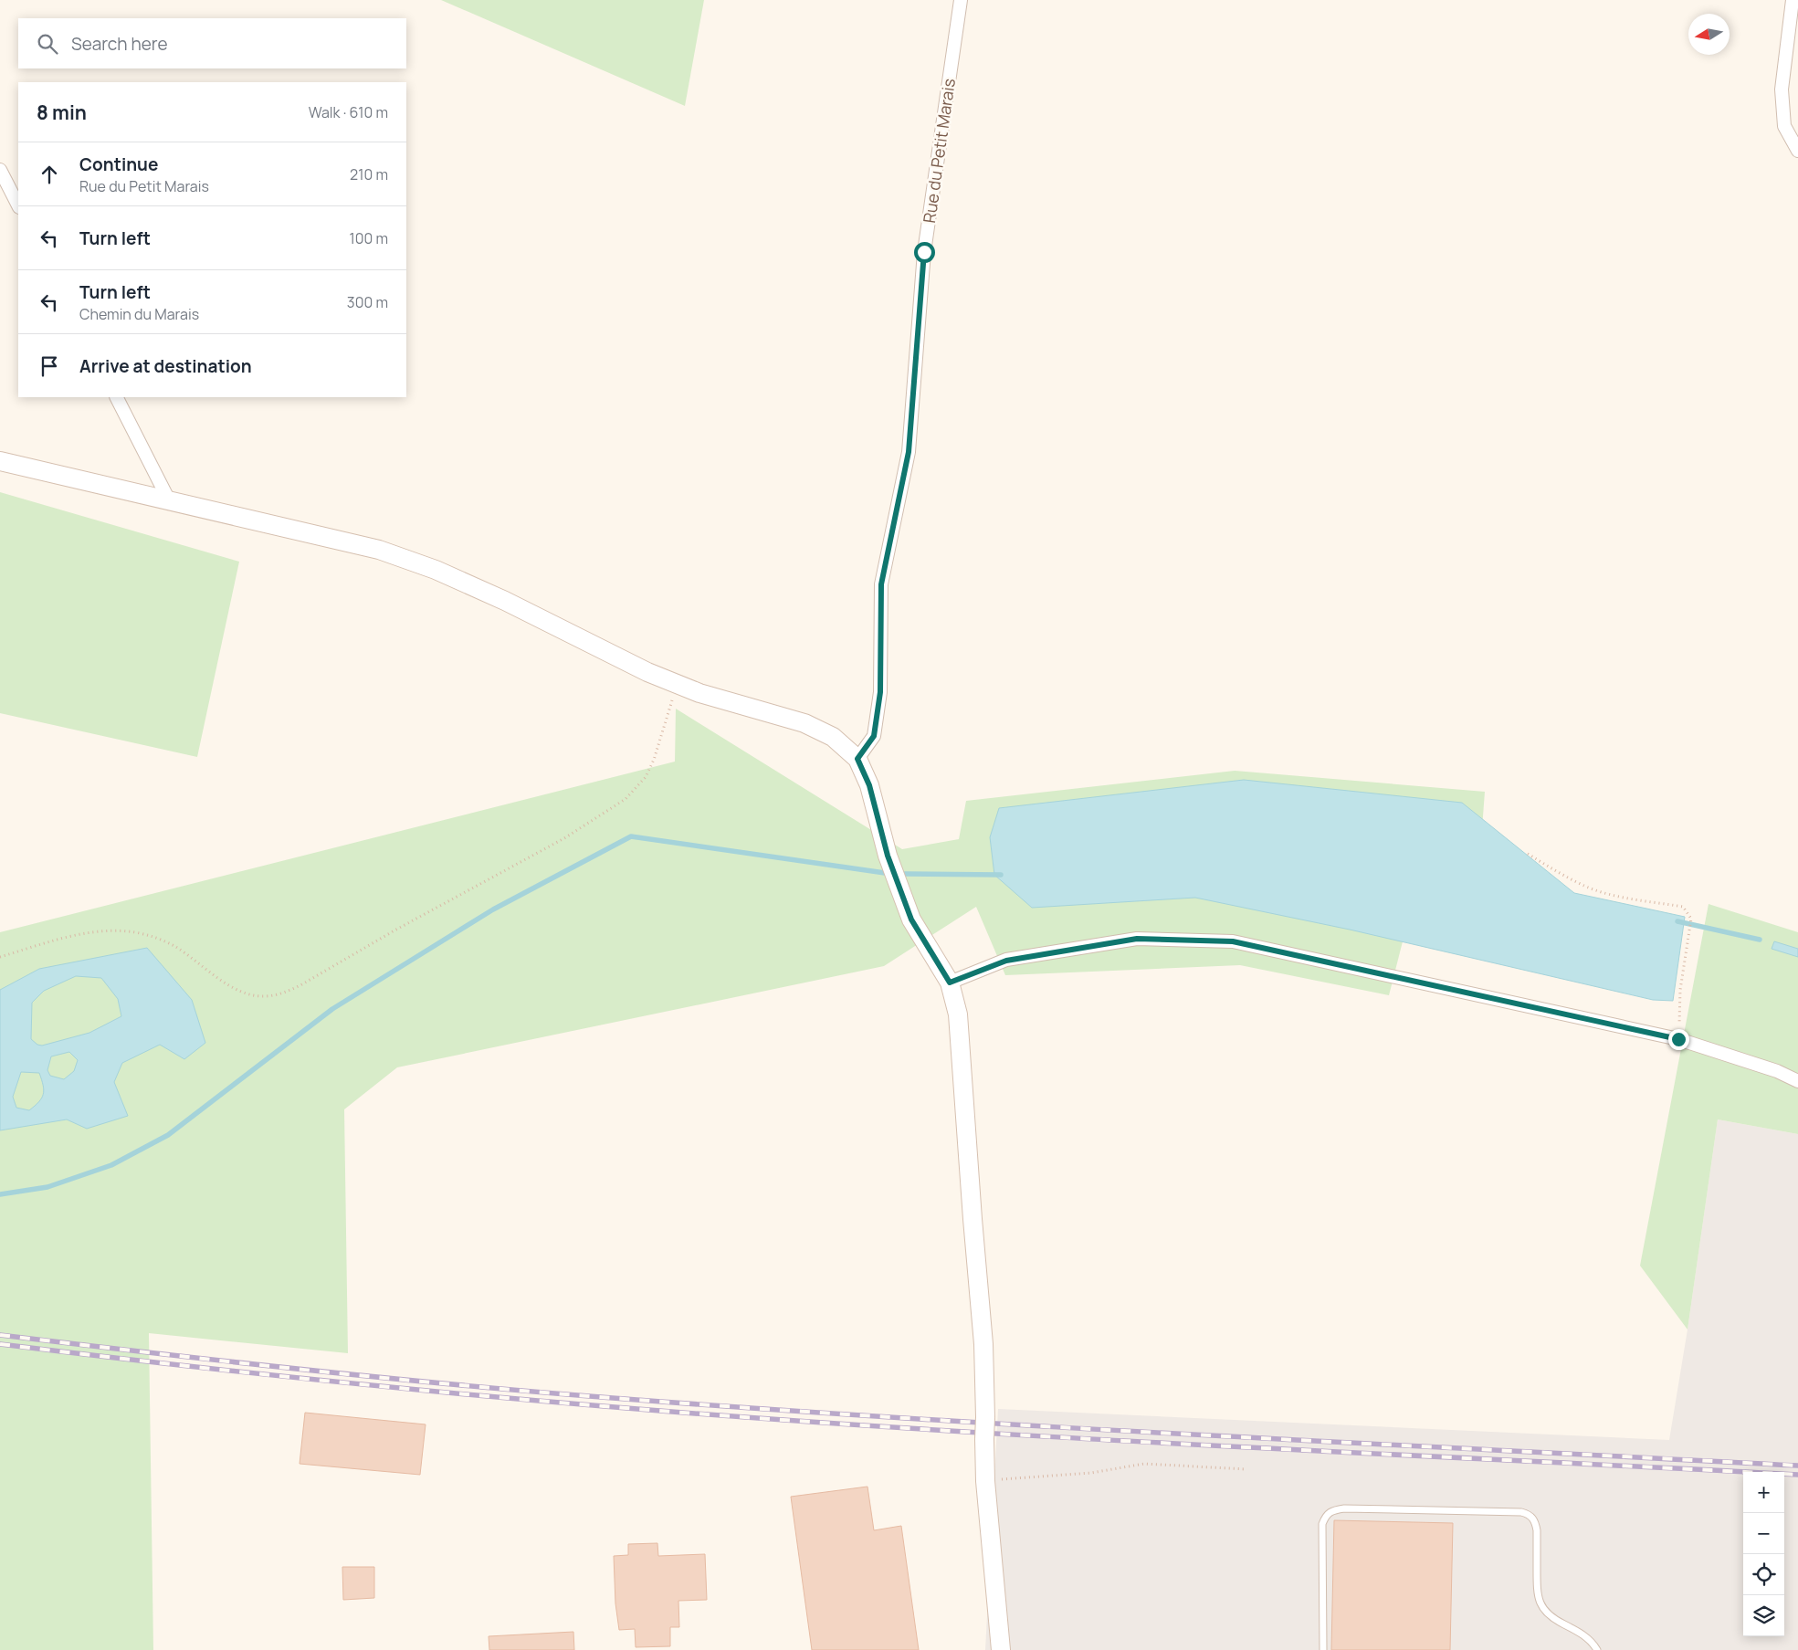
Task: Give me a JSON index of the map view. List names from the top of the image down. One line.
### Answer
{"streets":{"street":["Rue du Petit Marais"]},"north":"left","page":{"search":"Search here","heading":["8 min","Walk · 610 m"],"list":[["Continue","Rue du Petit Marais","210 m"],["Turn left","100 m"],["Turn left","Chemin du Marais","300 m"],"Arrive at destination"],"map_buttons":["+","−"]}}
